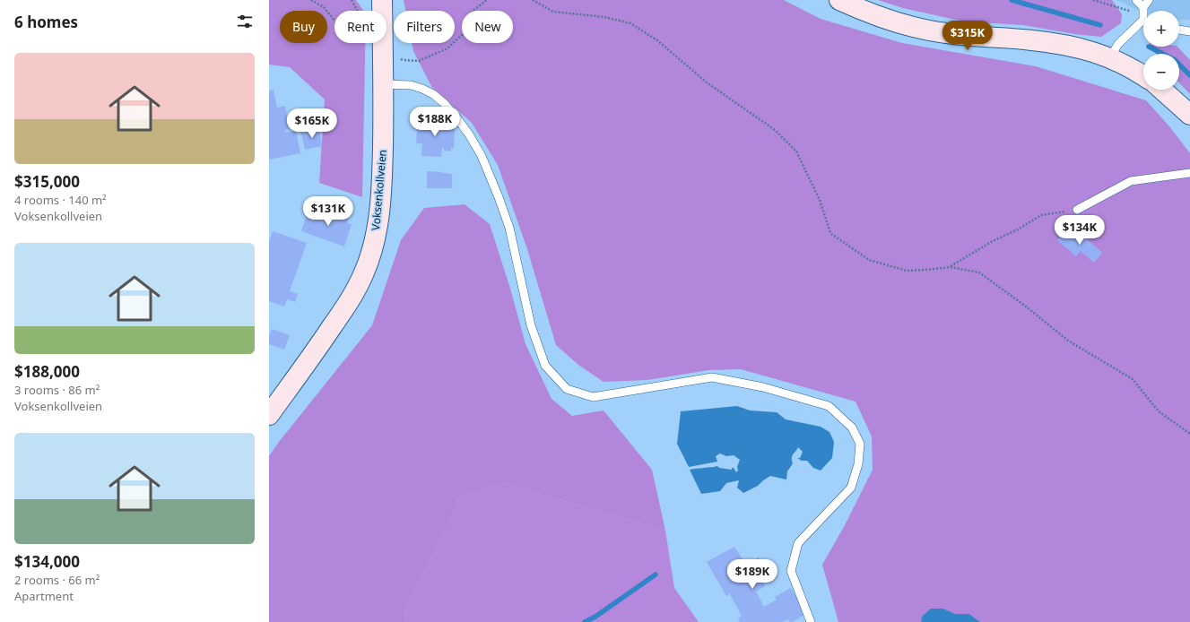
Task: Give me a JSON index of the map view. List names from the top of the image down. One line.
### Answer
{"streets":{"street":["Voksenkollveien"]},"page":{"heading":"6 homes","map_buttons":["+","−"],"chip":["Buy","Rent","Filters","New"],"price":["$315K","$188K","$165K","$131K","$134K","$189K"],"list":[{"name":"$315,000","note":"4 rooms · 140 m² · Voksenkollveien"},{"name":"$188,000","note":"3 rooms · 86 m² · Voksenkollveien"},{"name":"$134,000","note":"2 rooms · 66 m² · Apartment"}]}}
